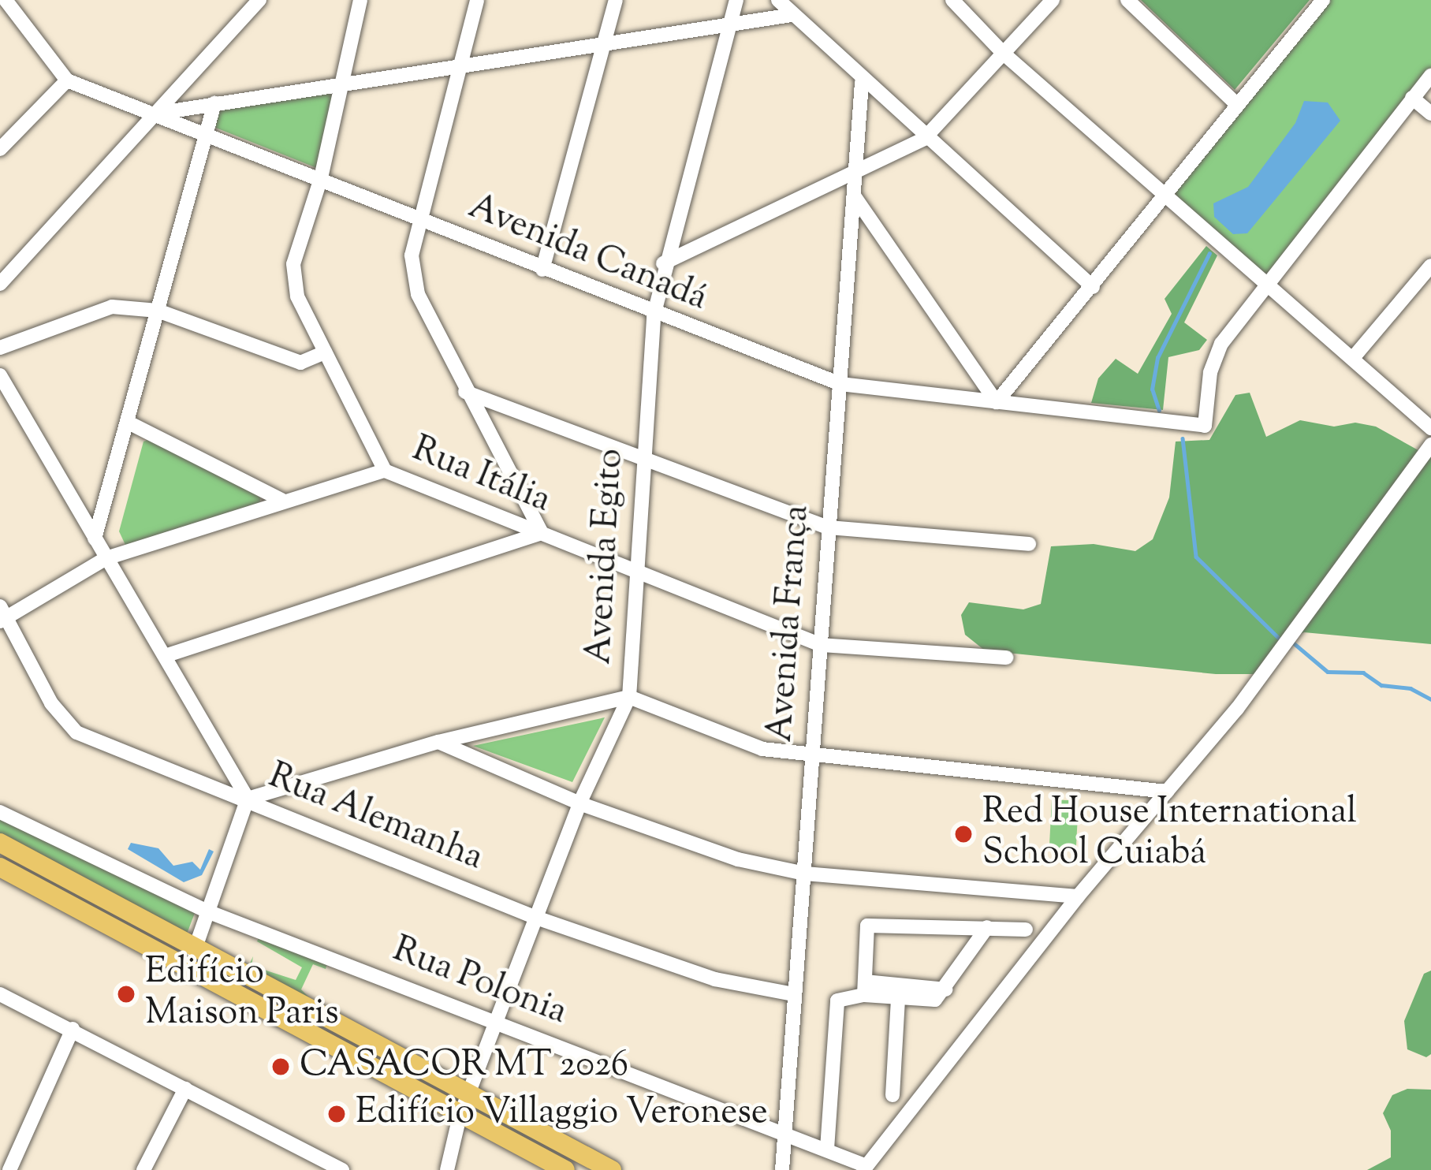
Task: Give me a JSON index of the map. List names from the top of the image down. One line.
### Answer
{"streets":{"street":["Avenida Canadá","Rua Itália","Avenida Egito","Avenida França","Rua Alemanha","Rua Polonia"]},"crossings":[["Avenida Canadá","Avenida Egito"],["Avenida Canadá","Avenida França"],["Rua Itália","Avenida Egito"],["Rua Itália","Avenida França"],["Rua Itália","Rua Alemanha"],["Avenida Egito","Rua Alemanha"],["Avenida Egito","Rua Polonia"],["Avenida França","Rua Alemanha"],["Avenida França","Rua Polonia"]],"places":["Red House International School Cuiabá","Edifício Maison Paris","CASACOR MT 2026","Edifício Villaggio Veronese"]}
